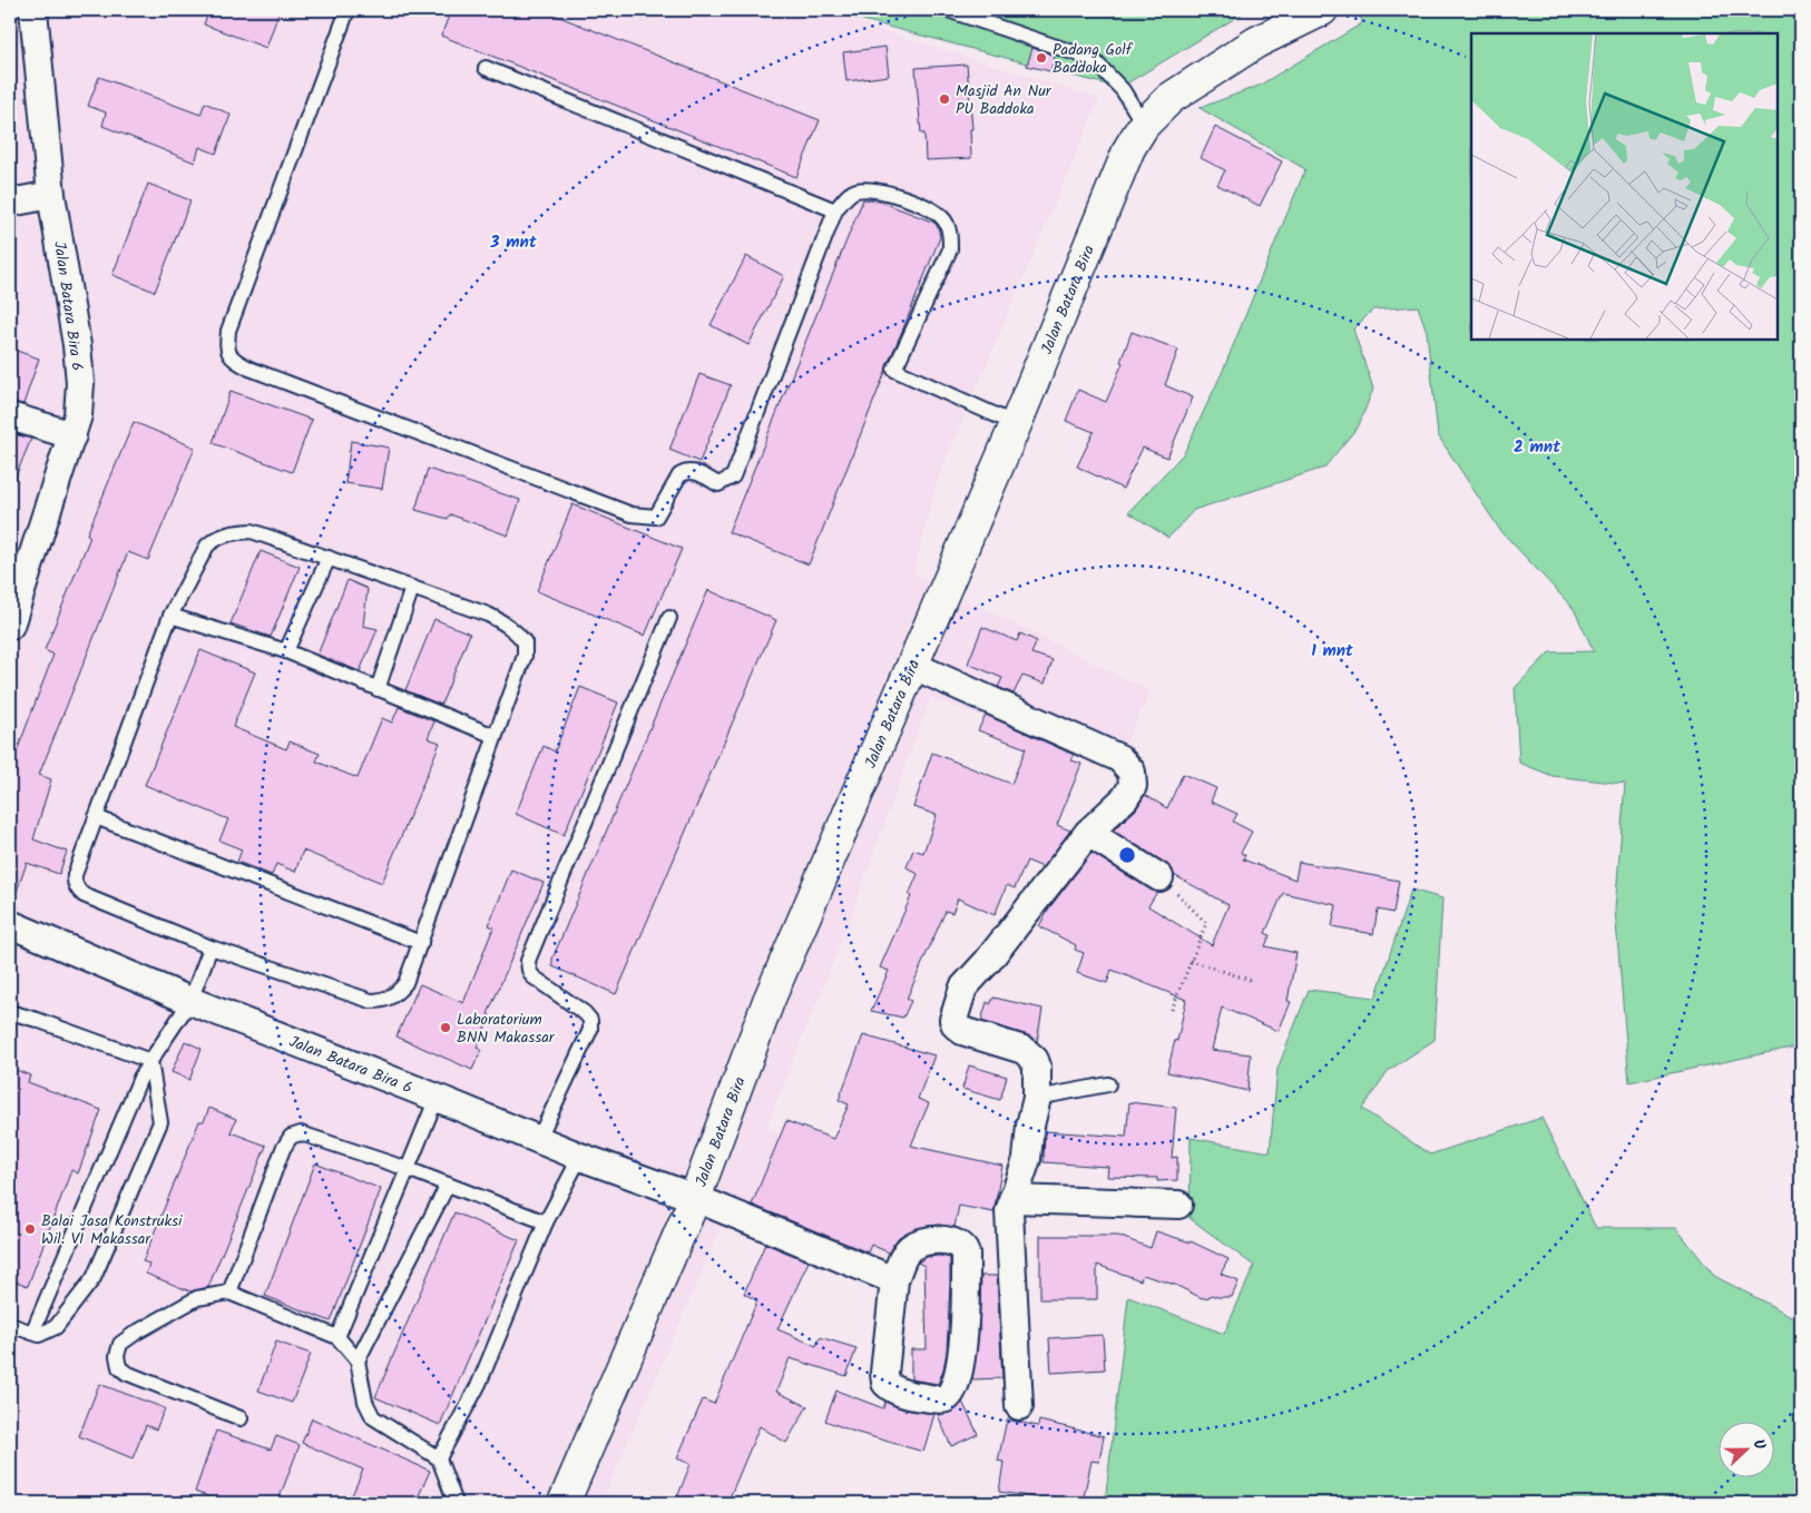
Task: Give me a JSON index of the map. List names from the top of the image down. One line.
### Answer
{"streets":{"street":["Jalan Batara Bira","Jalan Batara Bira 6"]},"crossings":[["Jalan Batara Bira","Jalan Batara Bira 6"]],"places":["Padang Golf Baddoka","Masjid An Nur PU Baddoka","Laboratorium BNN Makassar","Balai Jasa Konstruksi Wil. VI Makassar"],"north":"right","rings":["3 mnt","2 mnt","1 mnt"]}
